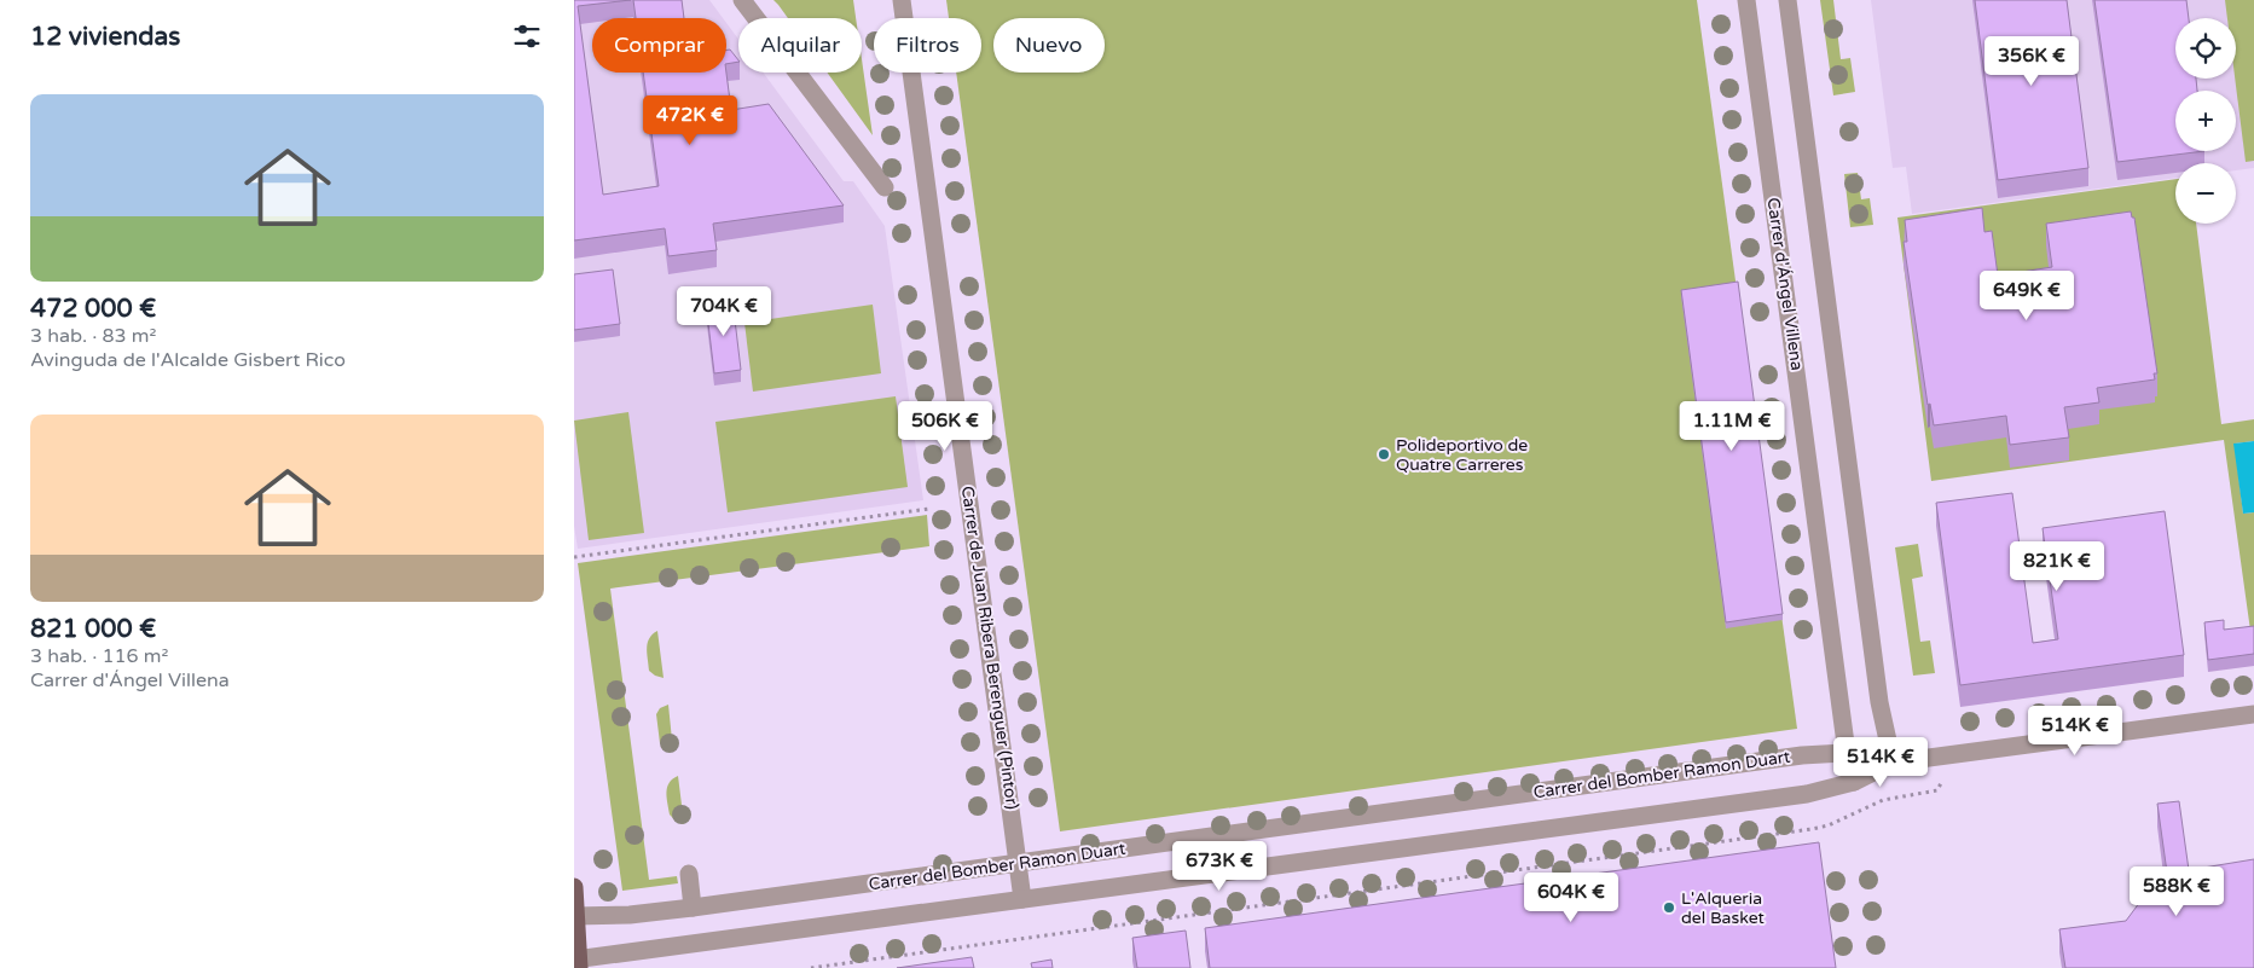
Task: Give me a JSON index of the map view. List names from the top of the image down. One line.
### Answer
{"streets":{"street":["Carrer d'Ángel Villena","Carrer de Juan Ribera Berenguer (Pintor)","Carrer del Bomber Ramon Duart"]},"crossings":[["Carrer d'Ángel Villena","Carrer del Bomber Ramon Duart"],["Carrer de Juan Ribera Berenguer (Pintor)","Carrer del Bomber Ramon Duart"]],"places":["Polideportivo de Quatre Carreres","L'Alqueria del Basket"],"page":{"heading":"12 viviendas","map_buttons":["+","−"],"chip":["Comprar","Alquilar","Filtros","Nuevo"],"price":["356K €","472K €","649K €","704K €","506K €","1.11M €","821K €","514K €","514K €","673K €","588K €","604K €"],"list":[{"name":"472 000 €","note":"3 hab. · 83 m² · Avinguda de l'Alcalde Gisbert Rico"},{"name":"821 000 €","note":"3 hab. · 116 m² · Carrer d'Ángel Villena"}]}}
